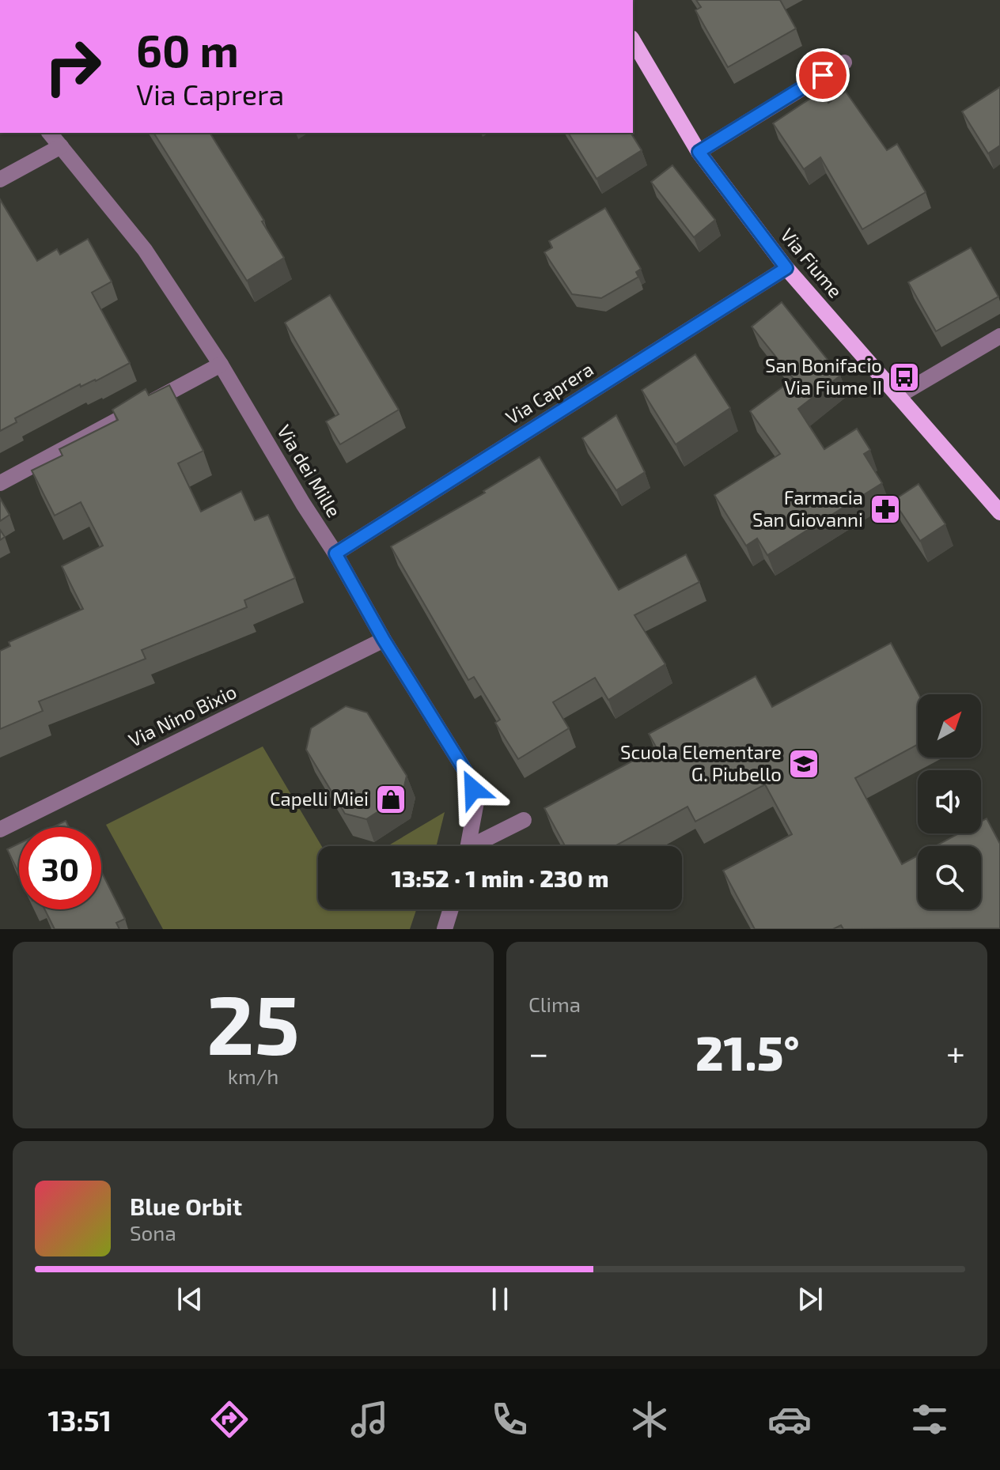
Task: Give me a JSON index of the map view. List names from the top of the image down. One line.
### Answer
{"streets":{"main road":["Via Fiume"],"street":["Via Caprera","Via dei Mille","Via Nino Bixio"]},"crossings":[["Via Fiume","Via Caprera"],["Via Caprera","Via dei Mille"],["Via dei Mille","Via Nino Bixio"]],"places":{"bus stop":["San Bonifacio Via Fiume II"],"pharmacy":["Farmacia San Giovanni"],"school or university":["Scuola Elementare G. Piubello"],"shop":["Capelli Miei"]},"north":"top right","page":{"turn":["60 m","Via Caprera"],"limit":"30","trip":"13:52 · 1 min · 230 m","tile":[["25","km/h"],"Clima"],"heat":["−","21.5°","+"],"song":["Blue Orbit","Sona"],"tabs":"13:51"}}
